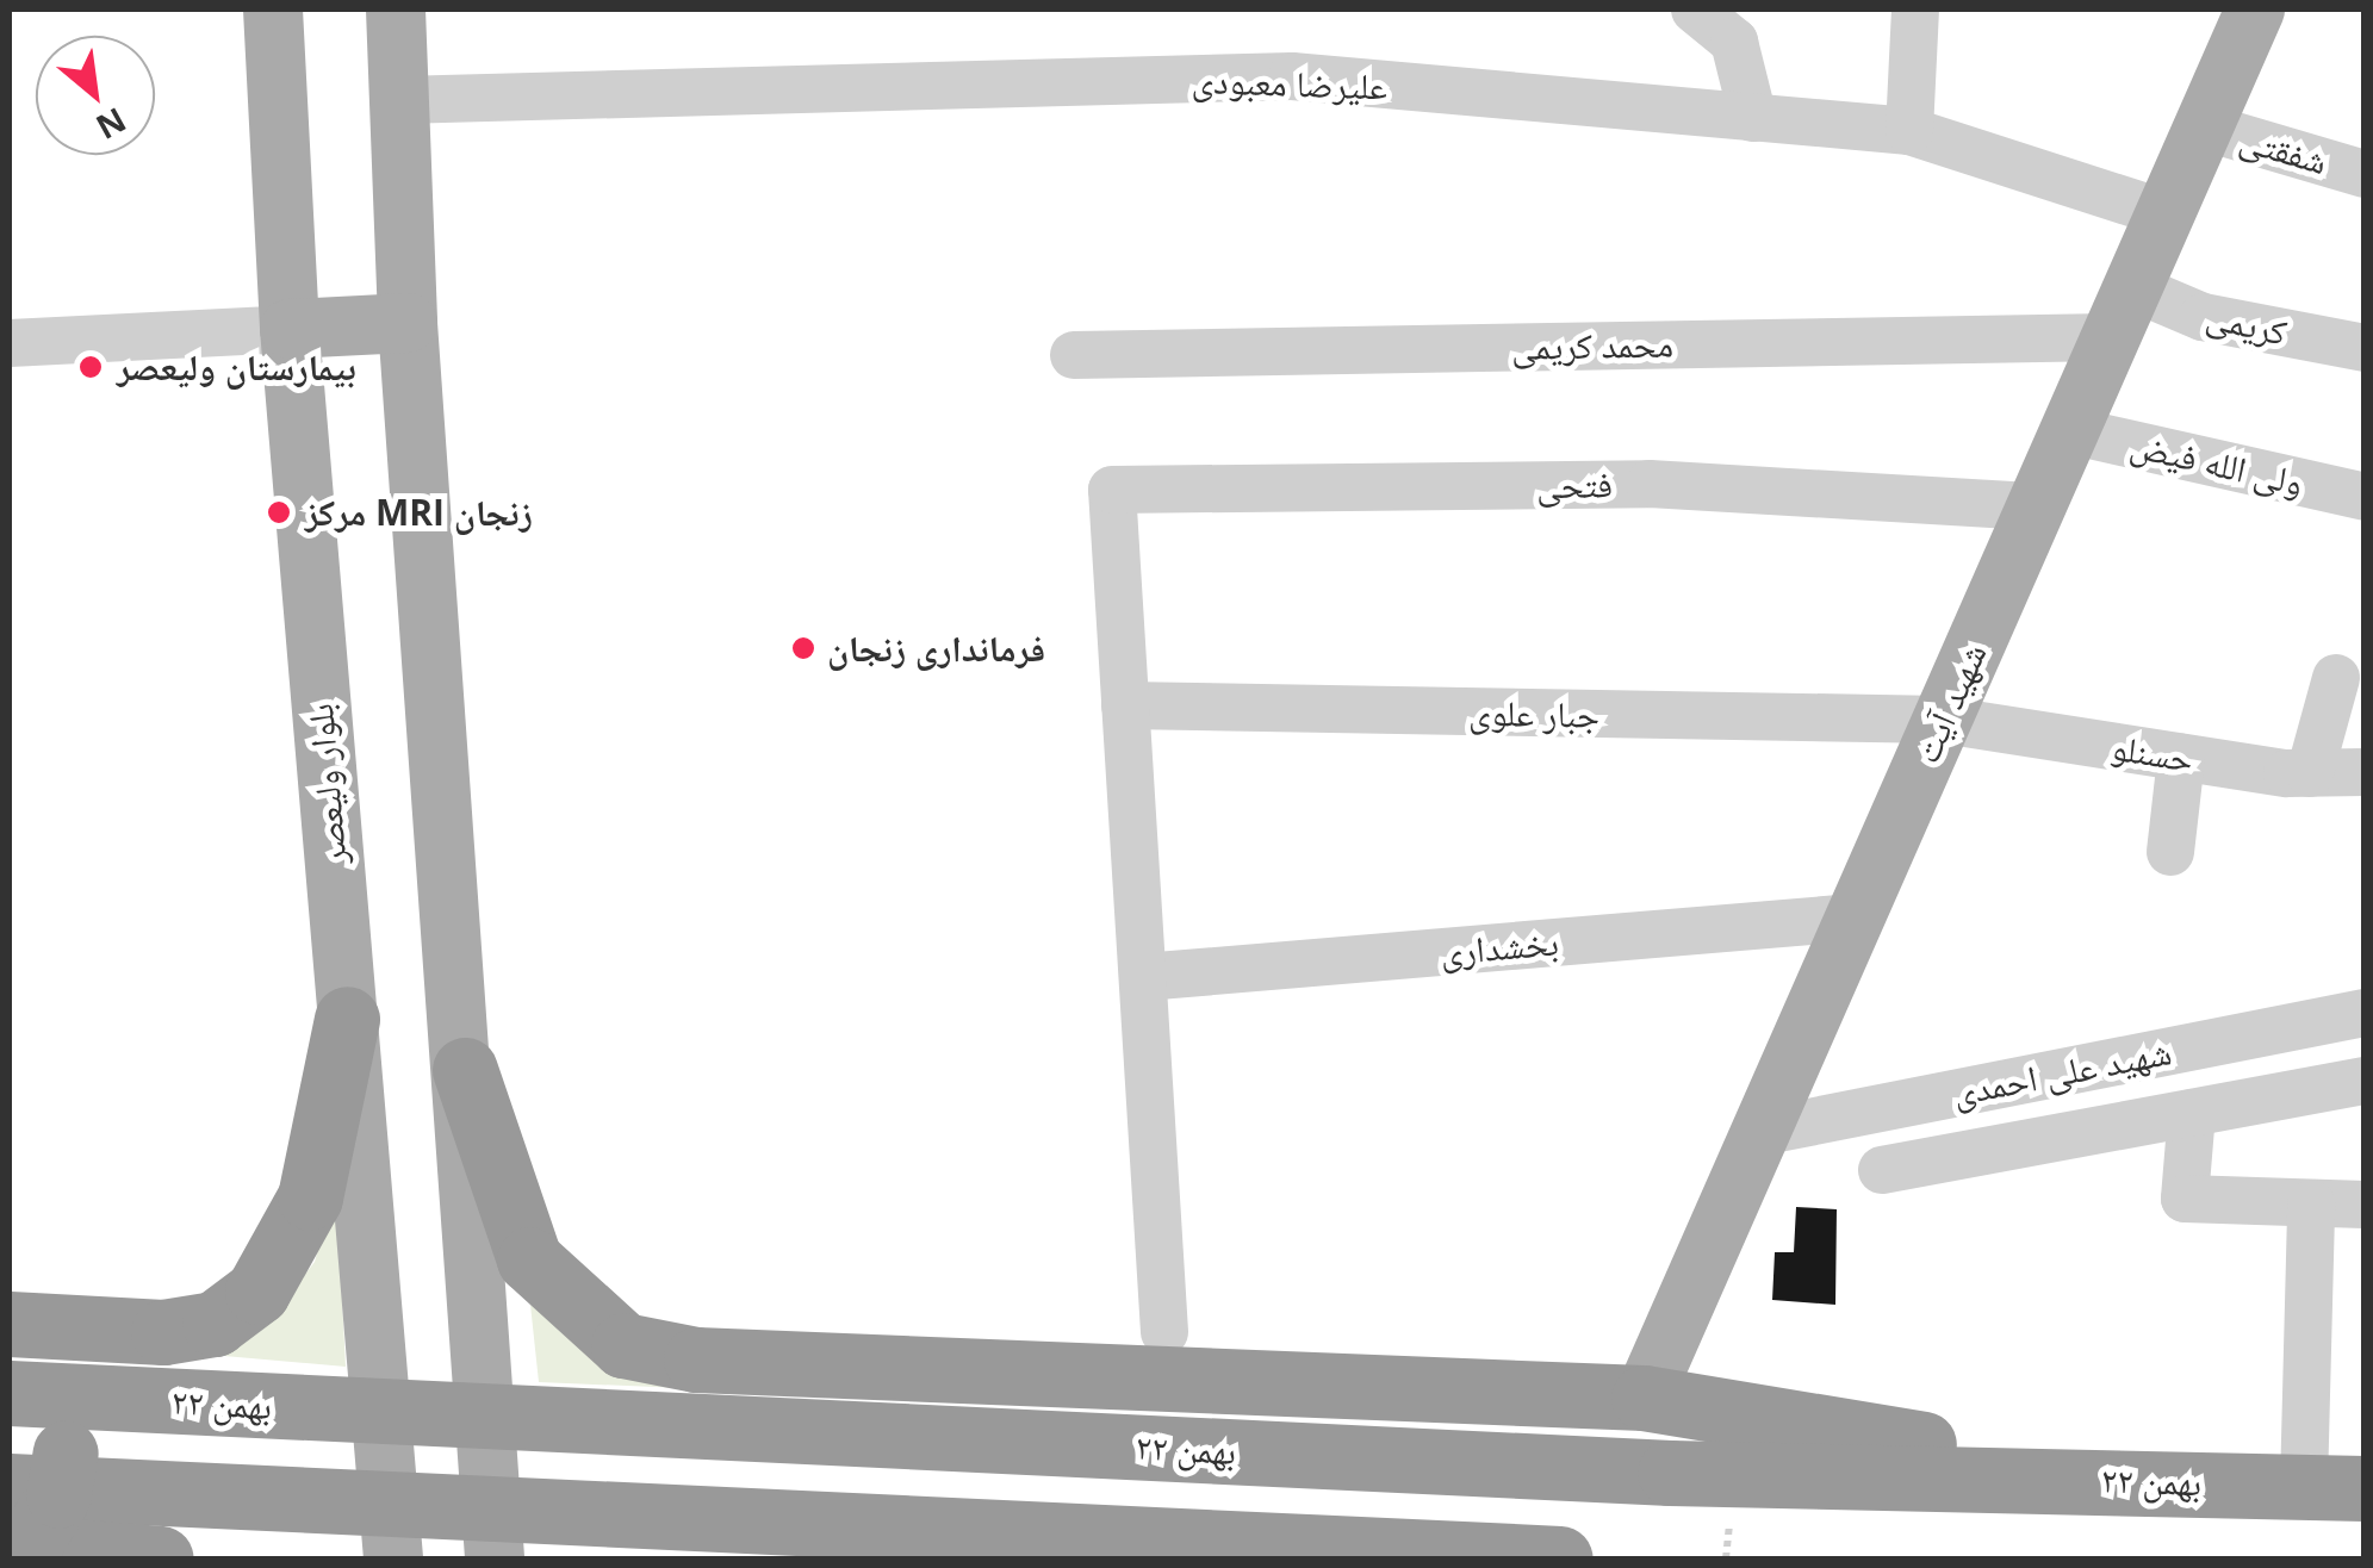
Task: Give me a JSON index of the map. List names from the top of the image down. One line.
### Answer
{"streets":{"highway":["۲۲ بهمن"],"main road":["شهید آیت","بلوار ولیعصر"],"street":["علیرضا معبودی","شفقتی","کریمی","محمد کریمی","ولی الله فیض","فتحی","جبار علوی","حسنلو","بخشداری","شهید علی احمدی"]},"crossings":[["علیرضا معبودی","شهید آیت"],["شفقتی","شهید آیت"],["کریمی","محمد کریمی"],["کریمی","شهید آیت"],["محمد کریمی","شهید آیت"],["ولی الله فیض","شهید آیت"],["فتحی","شهید آیت"],["فتحی","جبار علوی"],["شهید آیت","جبار علوی"],["شهید آیت","حسنلو"],["شهید آیت","بخشداری"],["شهید آیت","شهید علی احمدی"],["جبار علوی","حسنلو"]],"places":["بیمارستان ولیعصر","مرکز MRI زنجان","فرمانداری زنجان"],"north":"bottom right"}
